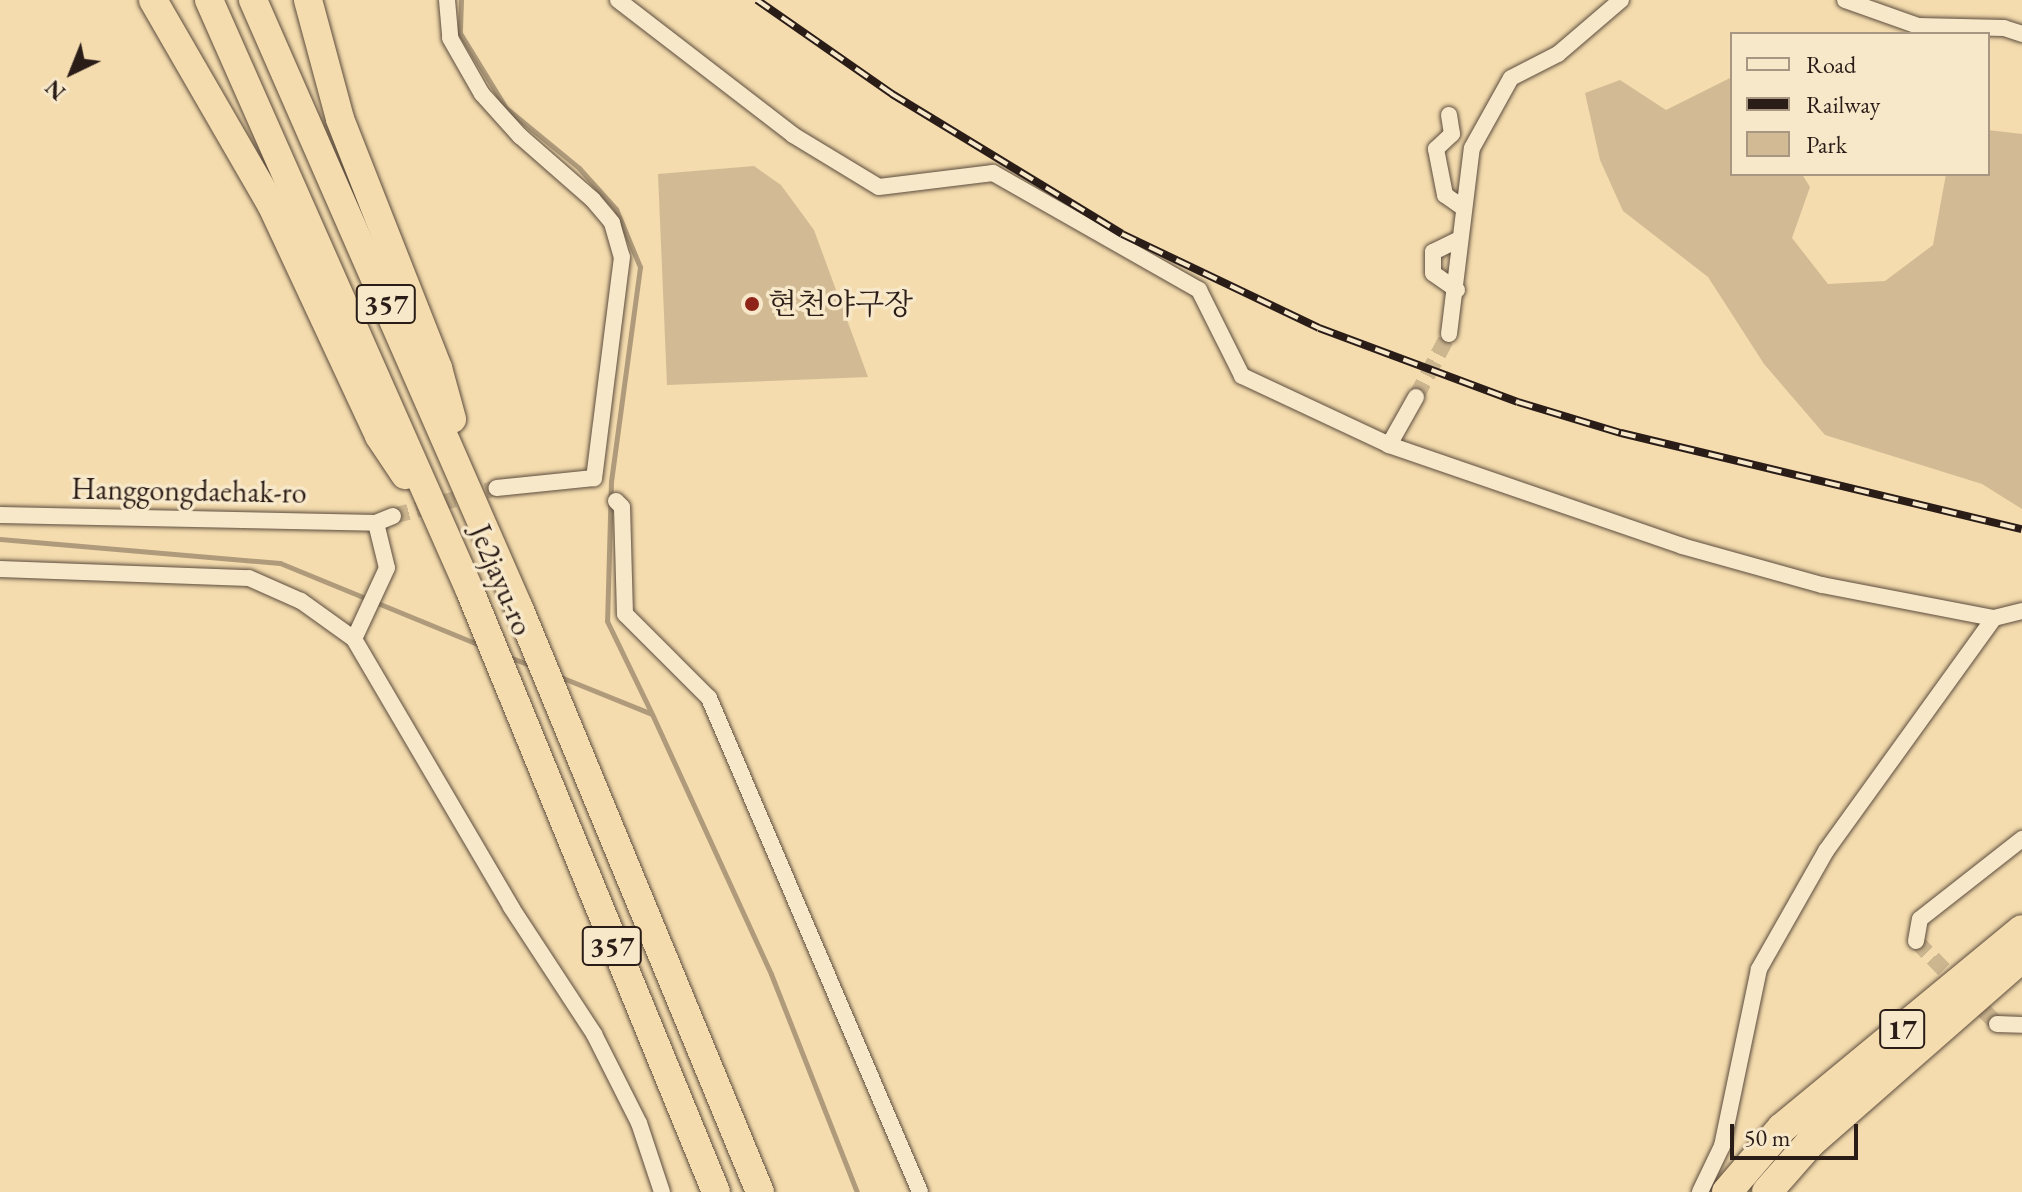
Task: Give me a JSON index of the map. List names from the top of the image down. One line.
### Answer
{"streets":{"highway":["357","Je2jayu-ro","17"],"street":["Hanggongdaehak-ro"]},"places":["현천야구장"],"legend":["Road","Railway","Park"],"scale_bar":"50 m","north":"bottom left"}
